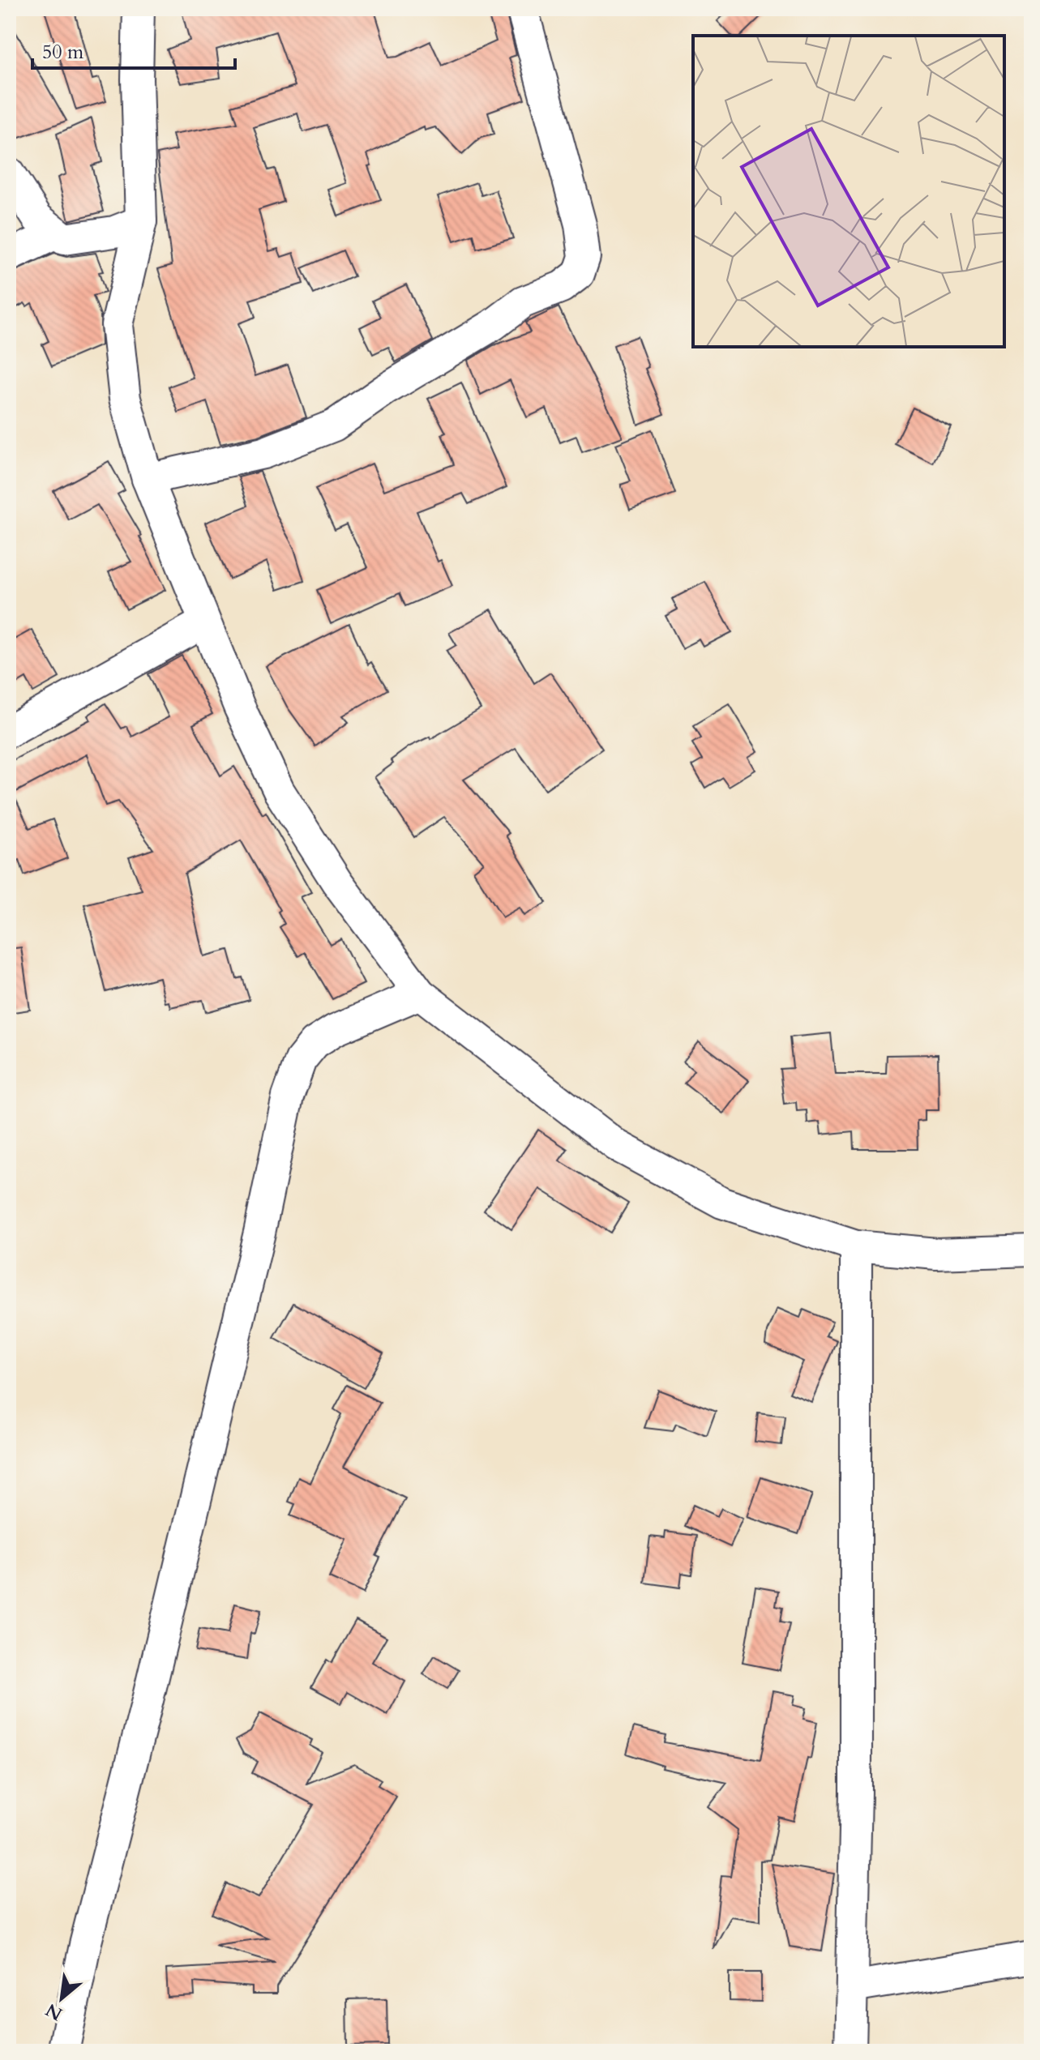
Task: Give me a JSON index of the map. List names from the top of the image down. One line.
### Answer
{"scale_bar":"50 m","north":"bottom left"}
